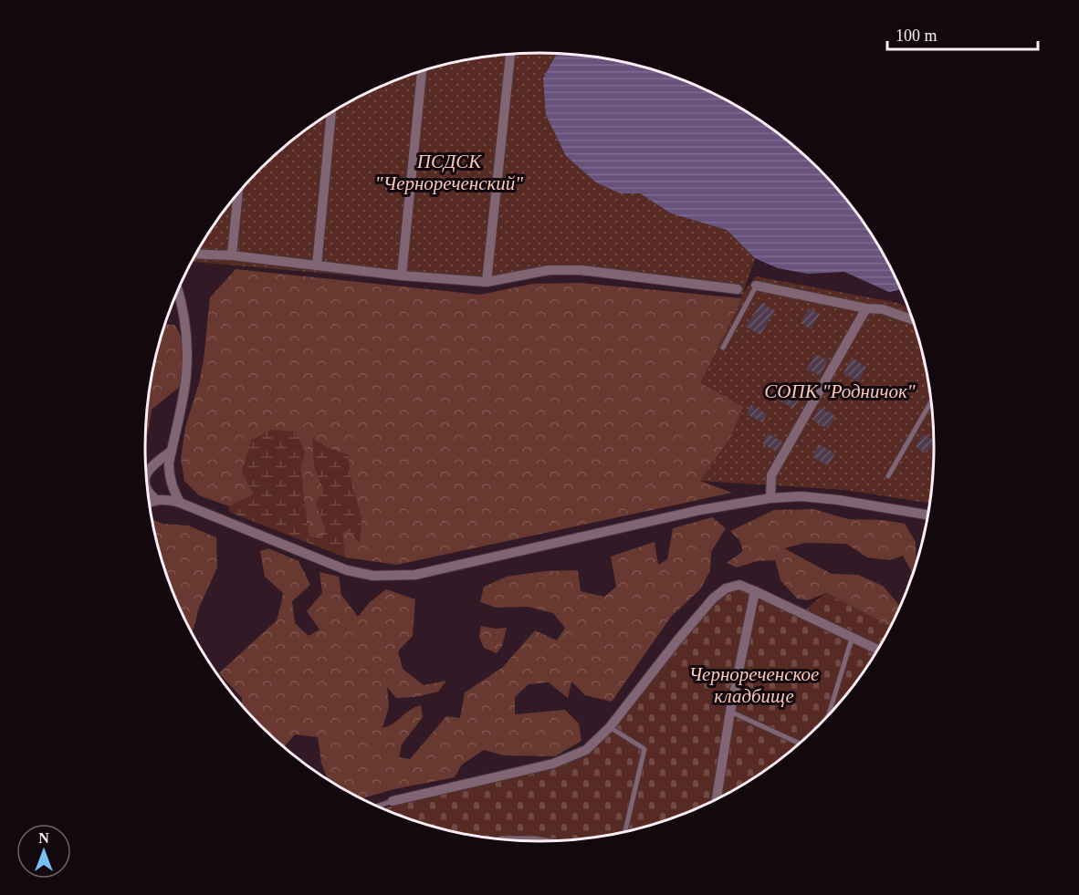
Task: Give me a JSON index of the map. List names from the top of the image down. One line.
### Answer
{"parks":["ПСДСК \"Чернореченский\"","СОПК \"Родничок\"","Чернореченское кладбище"],"scale_bar":"100 m","north":"top"}
